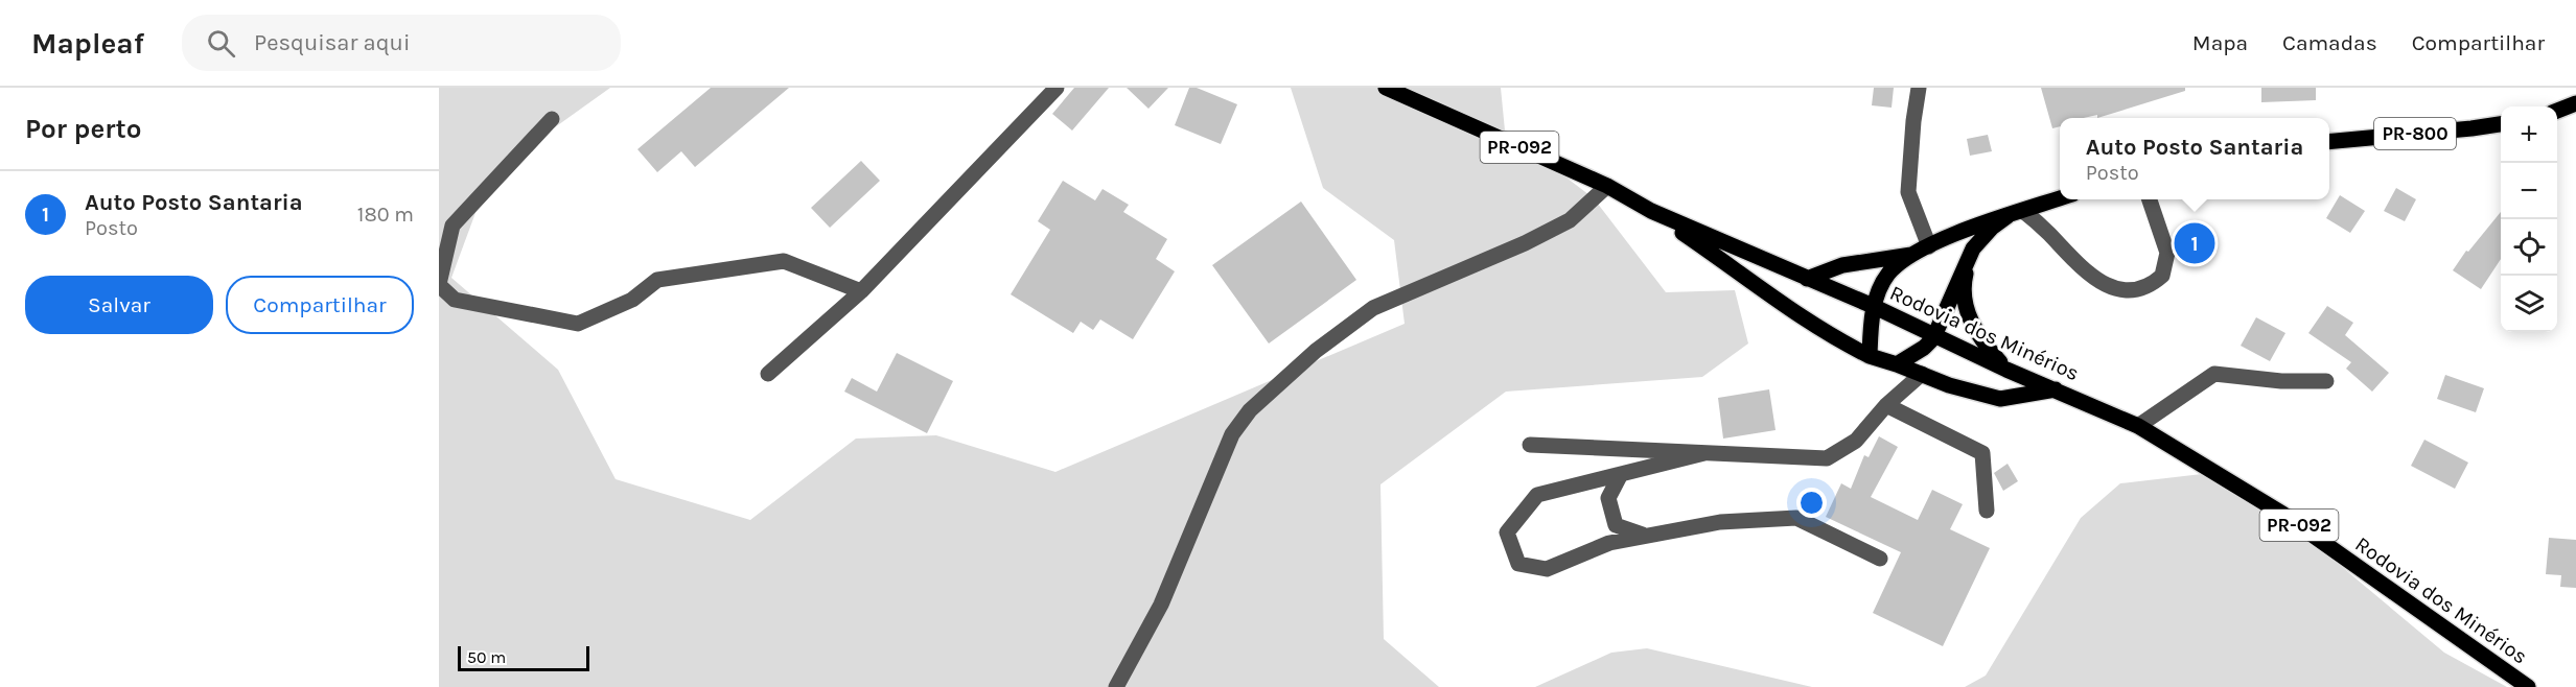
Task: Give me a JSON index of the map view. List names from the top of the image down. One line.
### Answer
{"streets":{"main road":["PR-800","PR-092","Rodovia dos Minérios"]},"scale_bar":"50 m","page":{"header":"Mapleaf","search":"Pesquisar aqui","nav":["Mapa","Camadas","Compartilhar"],"heading":"Por perto","map_buttons":["+","−"],"popup":["Auto Posto Santaria","Posto"],"list":[{"mark":"1","name":"Auto Posto Santaria","note":"Posto","value":"180 m"}],"pins":"1","buttons":["Salvar","Compartilhar"],"scale":"50 m"}}
